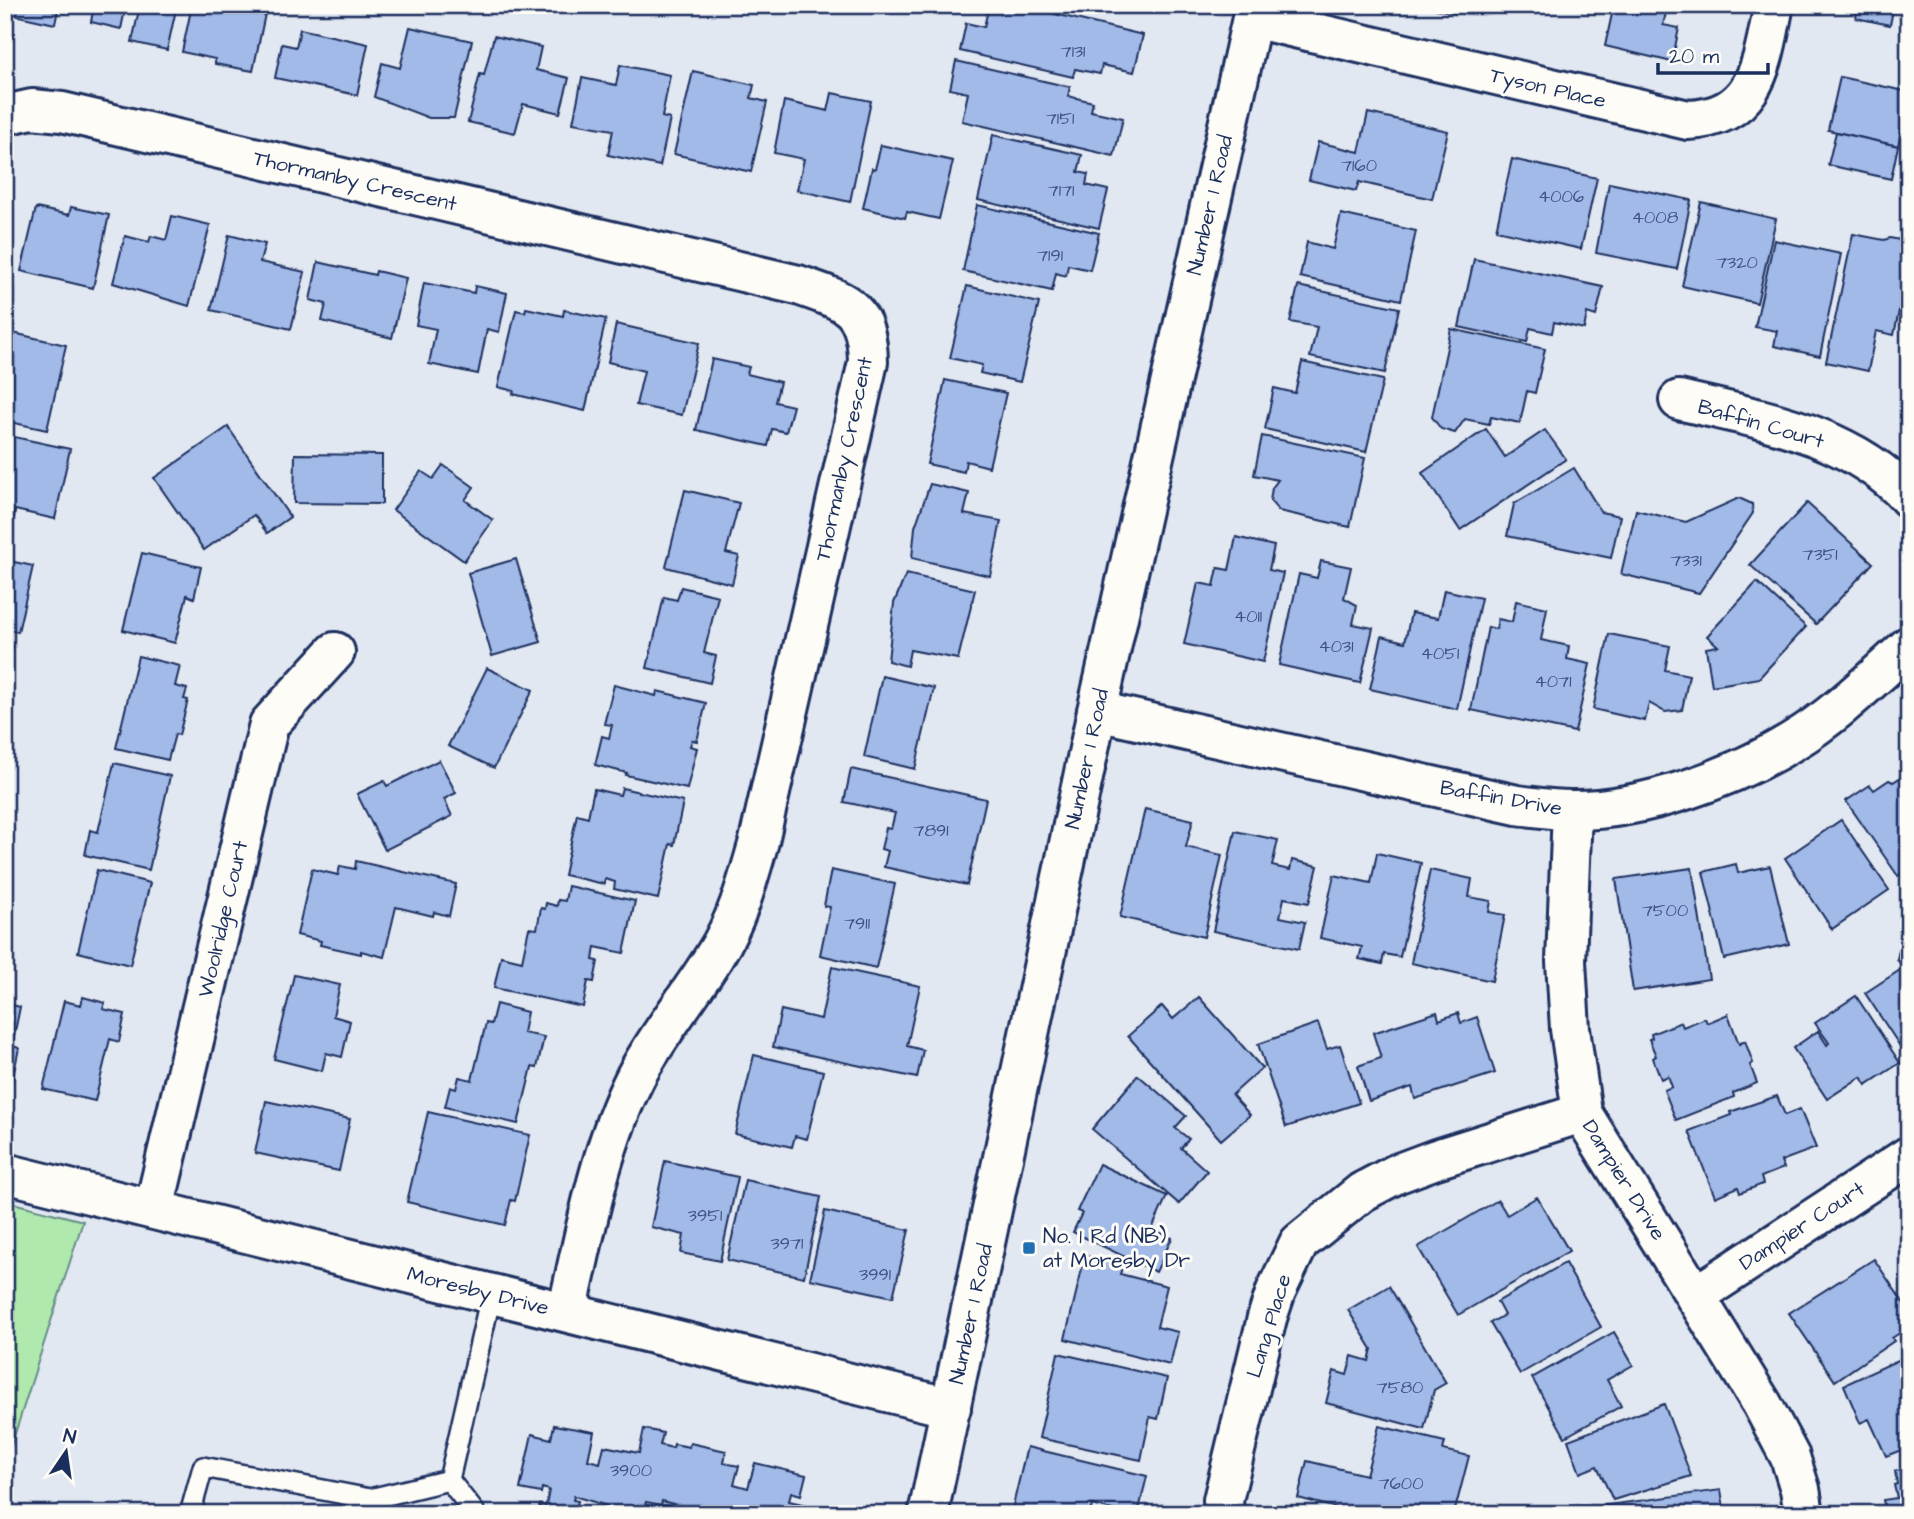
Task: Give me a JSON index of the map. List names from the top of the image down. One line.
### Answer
{"streets":{"street":["Tyson Place","Thormanby Crescent","Number 1 Road","Baffin Court","Baffin Drive","Woolridge Court","Dampier Drive","Dampier Court","Moresby Drive","Lang Place"]},"crossings":[["Tyson Place","Number 1 Road"],["Thormanby Crescent","Moresby Drive"],["Number 1 Road","Baffin Drive"],["Number 1 Road","Moresby Drive"],["Baffin Drive","Dampier Drive"],["Woolridge Court","Moresby Drive"],["Dampier Drive","Dampier Court"],["Dampier Drive","Lang Place"]],"places":{"transit":["No. 1 Rd (NB) at Moresby Dr"]},"house_numbers":["7131","7151","7160","7171","4006","4008","7191","7320","7351","7331","4011","4031","4051","4071","7891","7500","7911","3951","3971","3991","7580","3900","7600"],"scale_bar":"20 m","north":"top"}
